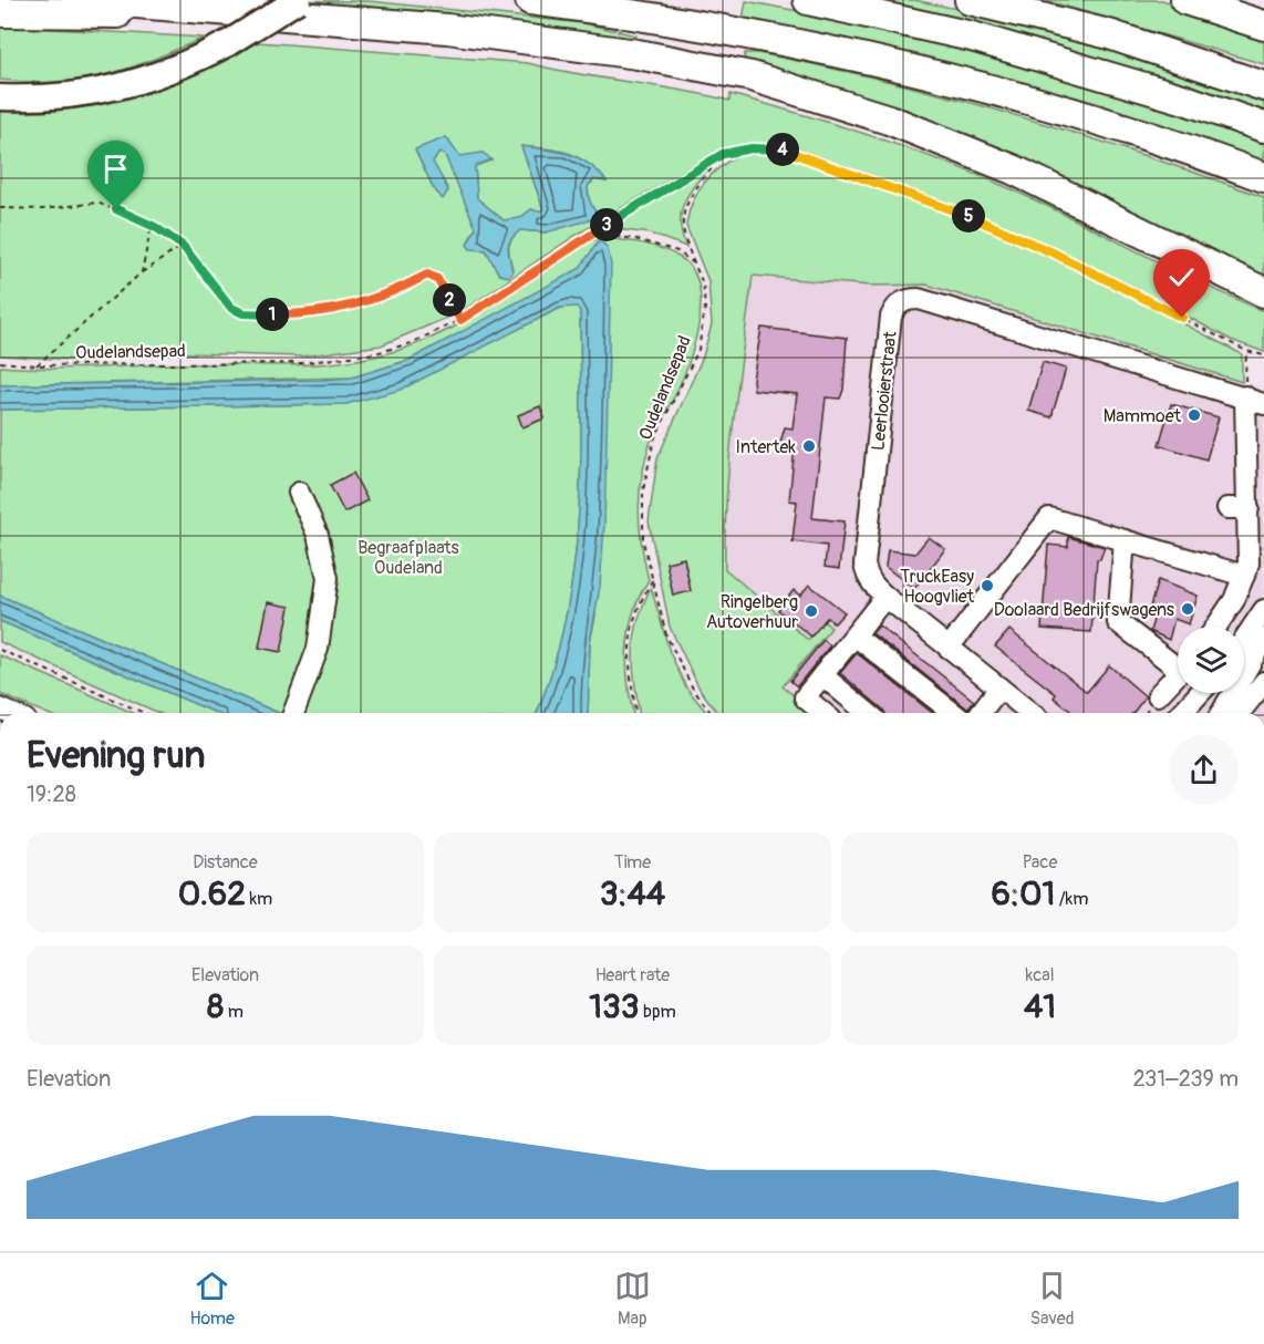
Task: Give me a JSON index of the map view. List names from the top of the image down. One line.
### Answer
{"streets":{"street":["Leerlooierstraat"],"path":["Oudelandsepad"]},"parks":["Begraafplaats Oudeland"],"places":["Mammoet","Intertek","TruckEasy Hoogvliet","Doolaard Bedrijfswagens","Ringelberg Autoverhuur"],"page":{"pins":["4","5","3","2","1"],"heading":["Evening run","19:28"],"stats":[["Distance","0.62 km"],["Time","3:44"],["Pace","6:01 /km"],["Elevation","8 m"],["Heart rate","133 bpm"],["kcal","41"]],"chart":["Elevation","231–239 m"],"tabs":["Home","Map","Saved"]}}
